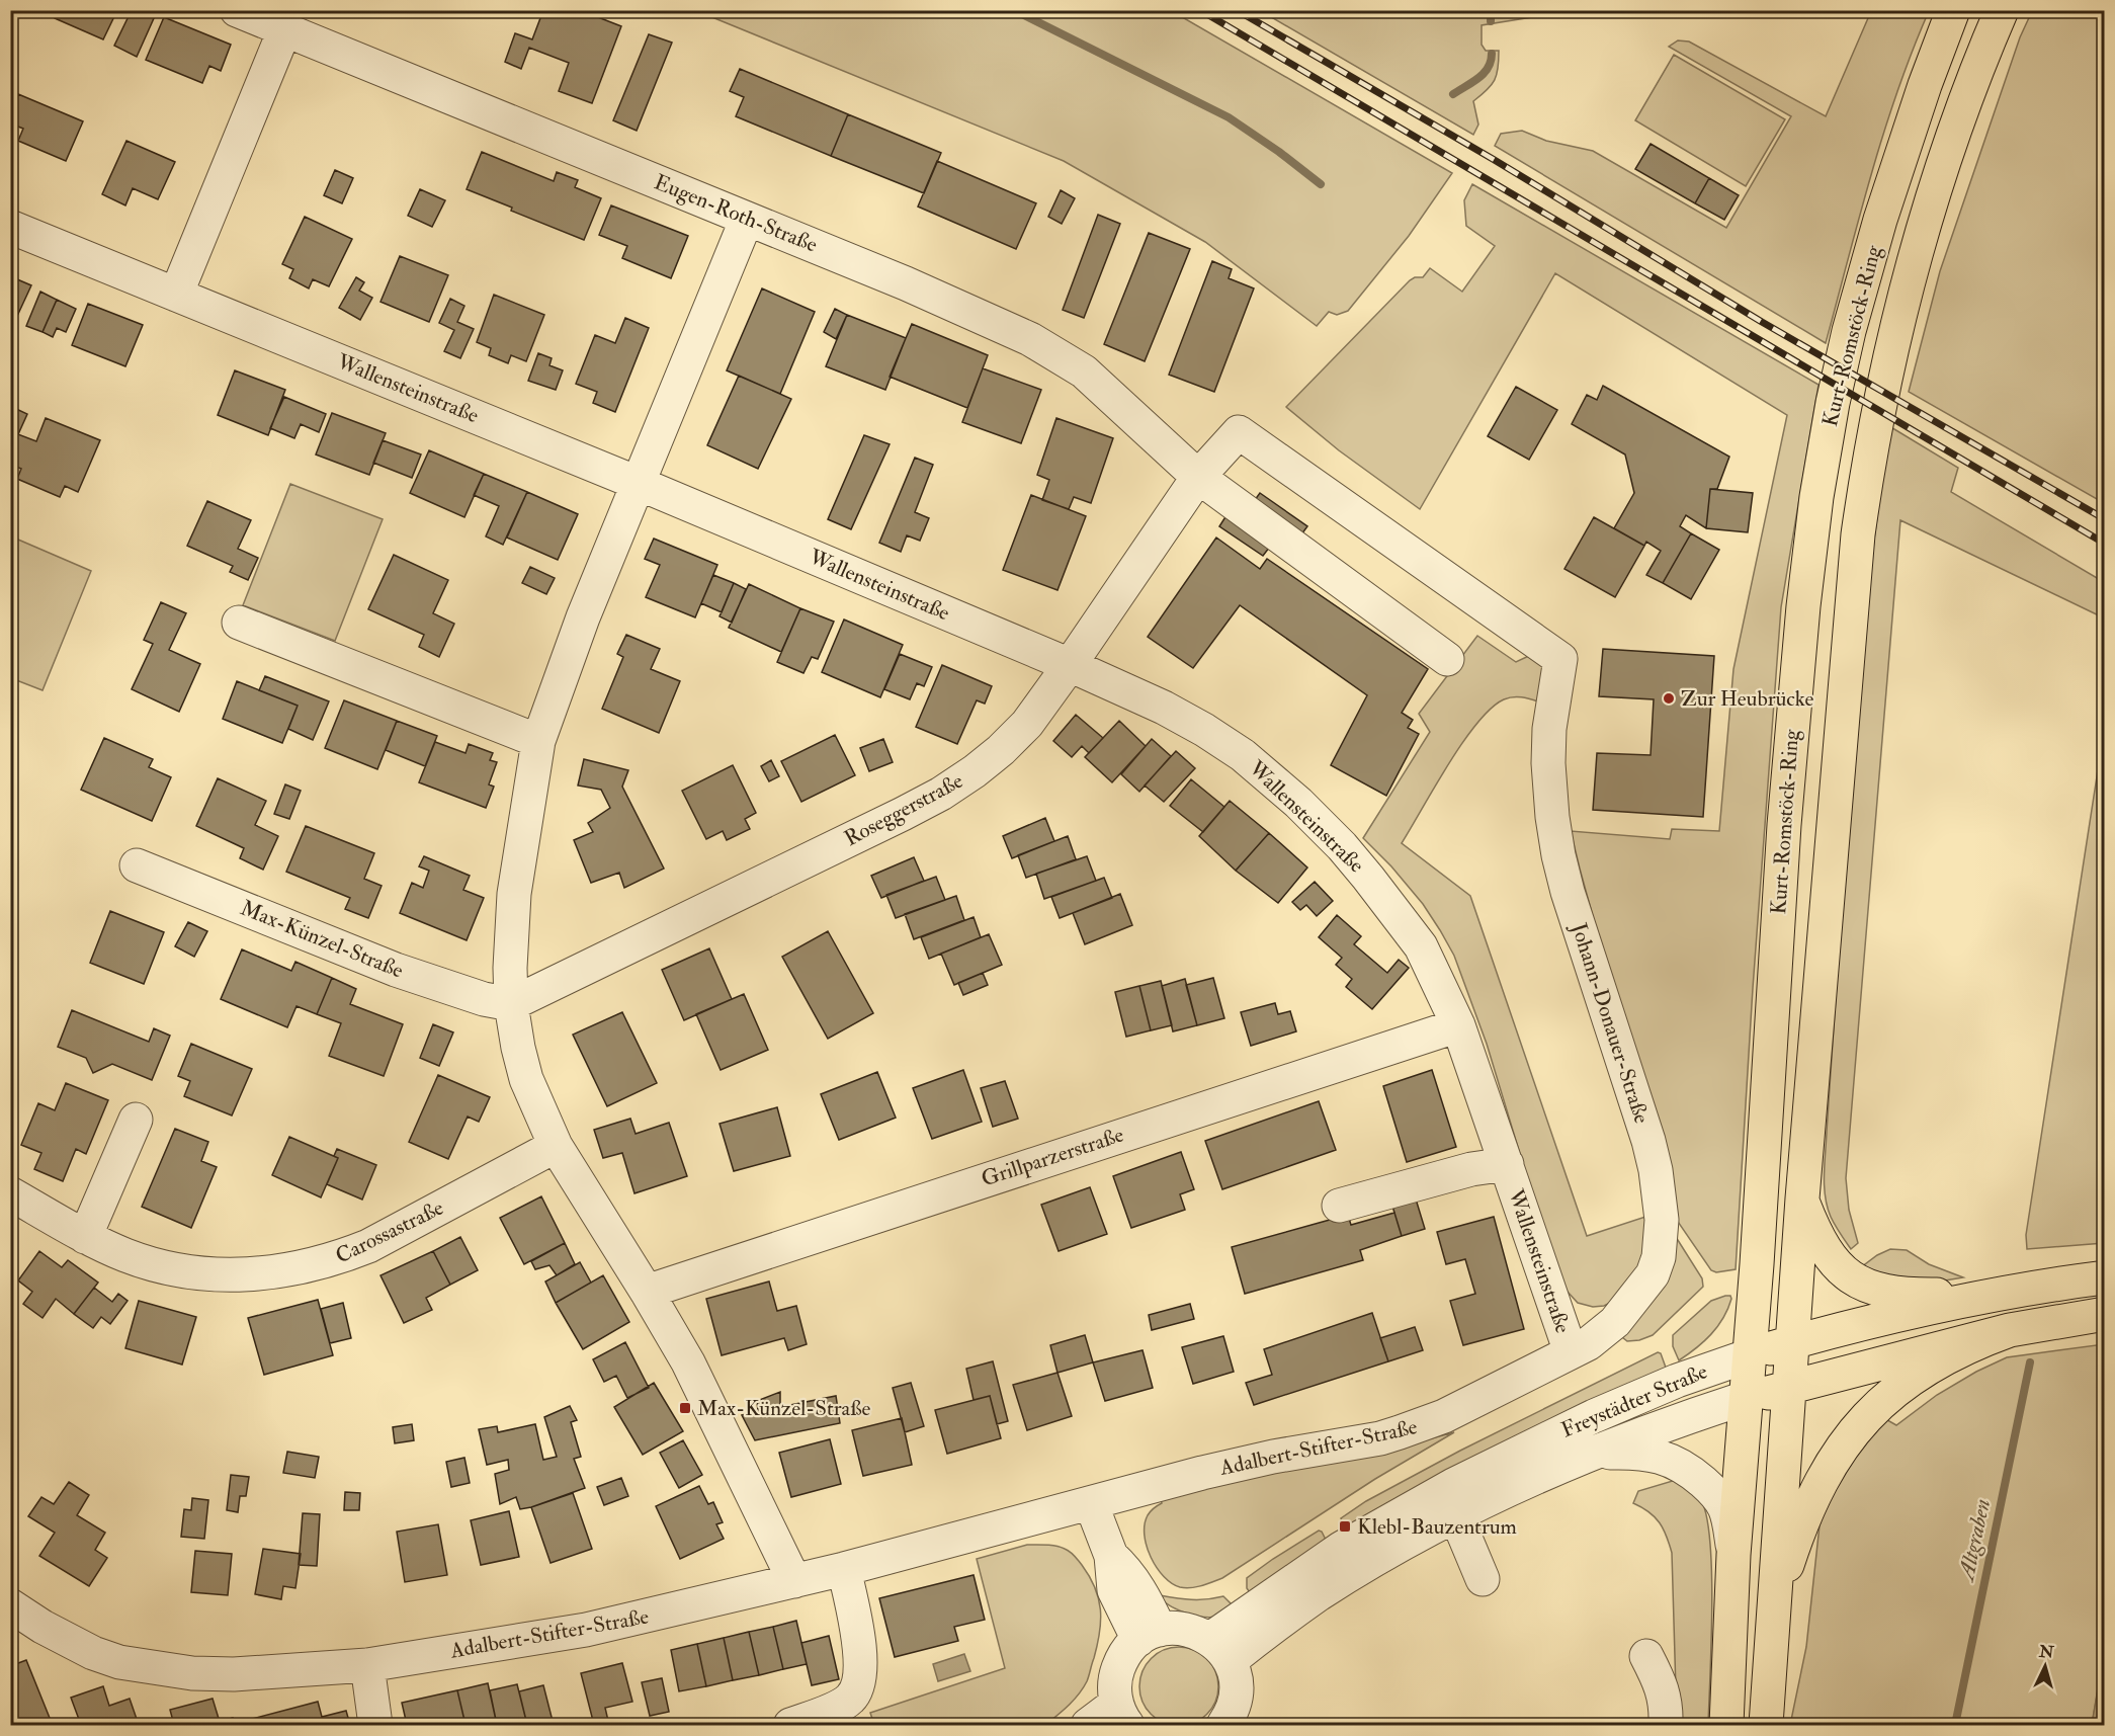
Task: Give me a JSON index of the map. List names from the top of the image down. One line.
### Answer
{"streets":{"main road":["Kurt-Romstöck-Ring","Freystädter Straße"],"street":["Eugen-Roth-Straße","Wallensteinstraße","Roseggerstraße","Max-Künzel-Straße","Johann-Donauer-Straße","Grillparzerstraße","Carossastraße","Adalbert-Stifter-Straße"]},"crossings":[["Eugen-Roth-Straße","Roseggerstraße"],["Kurt-Romstöck-Ring","Freystädter Straße"],["Wallensteinstraße","Roseggerstraße"],["Wallensteinstraße","Johann-Donauer-Straße"],["Wallensteinstraße","Grillparzerstraße"],["Wallensteinstraße","Adalbert-Stifter-Straße"],["Roseggerstraße","Max-Künzel-Straße"],["Roseggerstraße","Johann-Donauer-Straße"],["Johann-Donauer-Straße","Adalbert-Stifter-Straße"]],"water":["Altgraben"],"places":{"other":["Zur Heubrücke"],"transit":["Max-Künzel-Straße","Klebl-Bauzentrum"]},"north":"top"}
